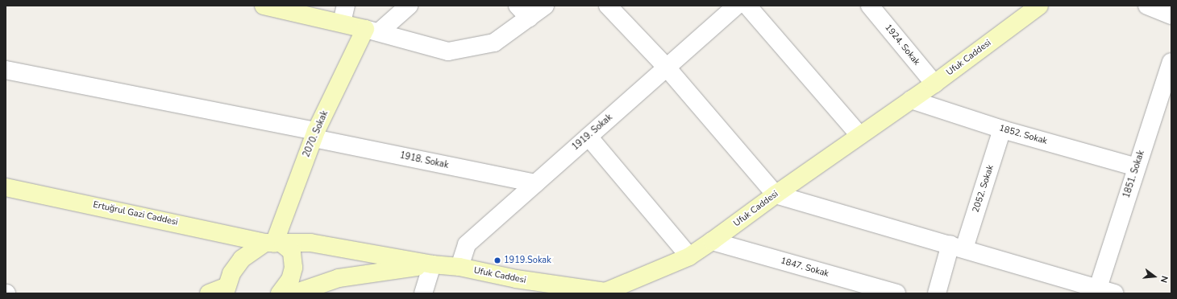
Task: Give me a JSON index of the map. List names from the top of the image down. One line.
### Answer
{"streets":{"main road":["Ufuk Caddesi","2070. Sokak","Ertuğrul Gazi Caddesi"],"street":["1924. Sokak","1919. Sokak","1852. Sokak","1918. Sokak","1851. Sokak","2052. Sokak","1847. Sokak"]},"crossings":[["1924. Sokak","Ufuk Caddesi"],["Ufuk Caddesi","1919. Sokak"],["Ufuk Caddesi","1852. Sokak"],["Ufuk Caddesi","1847. Sokak"],["1919. Sokak","1918. Sokak"],["2070. Sokak","1918. Sokak"],["2070. Sokak","Ertuğrul Gazi Caddesi"],["1852. Sokak","1851. Sokak"],["1852. Sokak","2052. Sokak"]],"places":["1919.Sokak"],"north":"right"}
